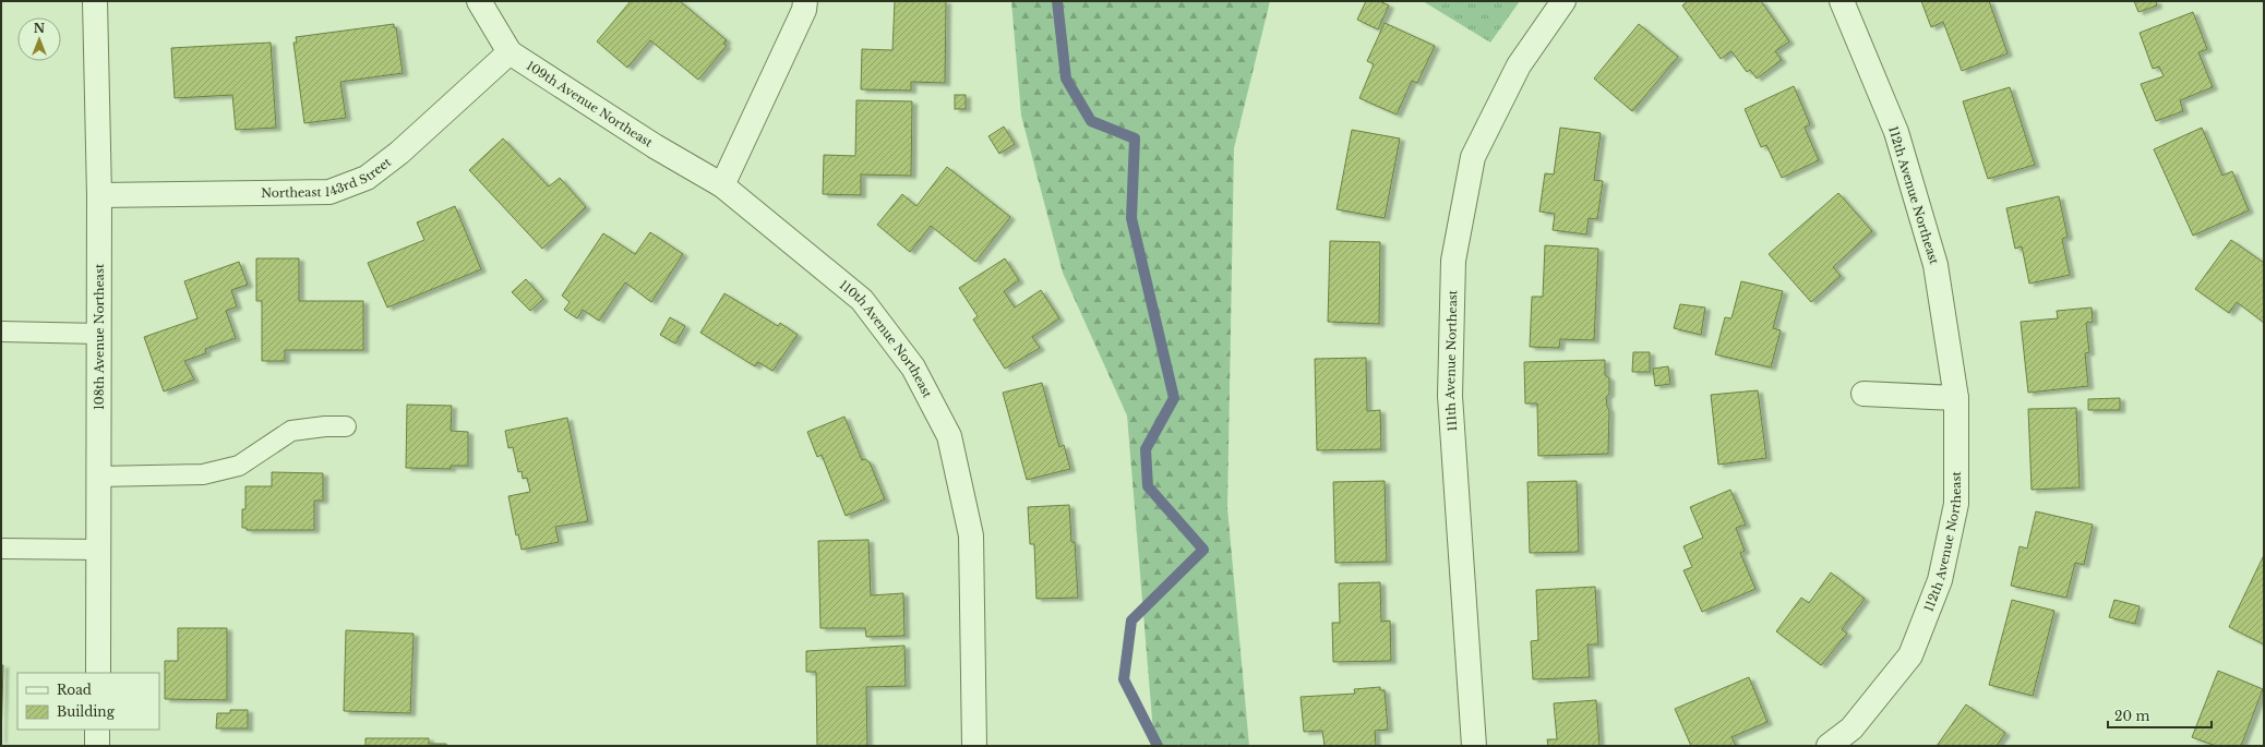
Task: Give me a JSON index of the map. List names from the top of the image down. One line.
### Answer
{"streets":{"street":["109th Avenue Northeast","Northeast 143rd Street","112th Avenue Northeast","108th Avenue Northeast","110th Avenue Northeast","111th Avenue Northeast"]},"crossings":[["109th Avenue Northeast","Northeast 143rd Street"],["109th Avenue Northeast","110th Avenue Northeast"],["Northeast 143rd Street","108th Avenue Northeast"]],"legend":["Road","Building"],"scale_bar":"20 m","north":"top"}
